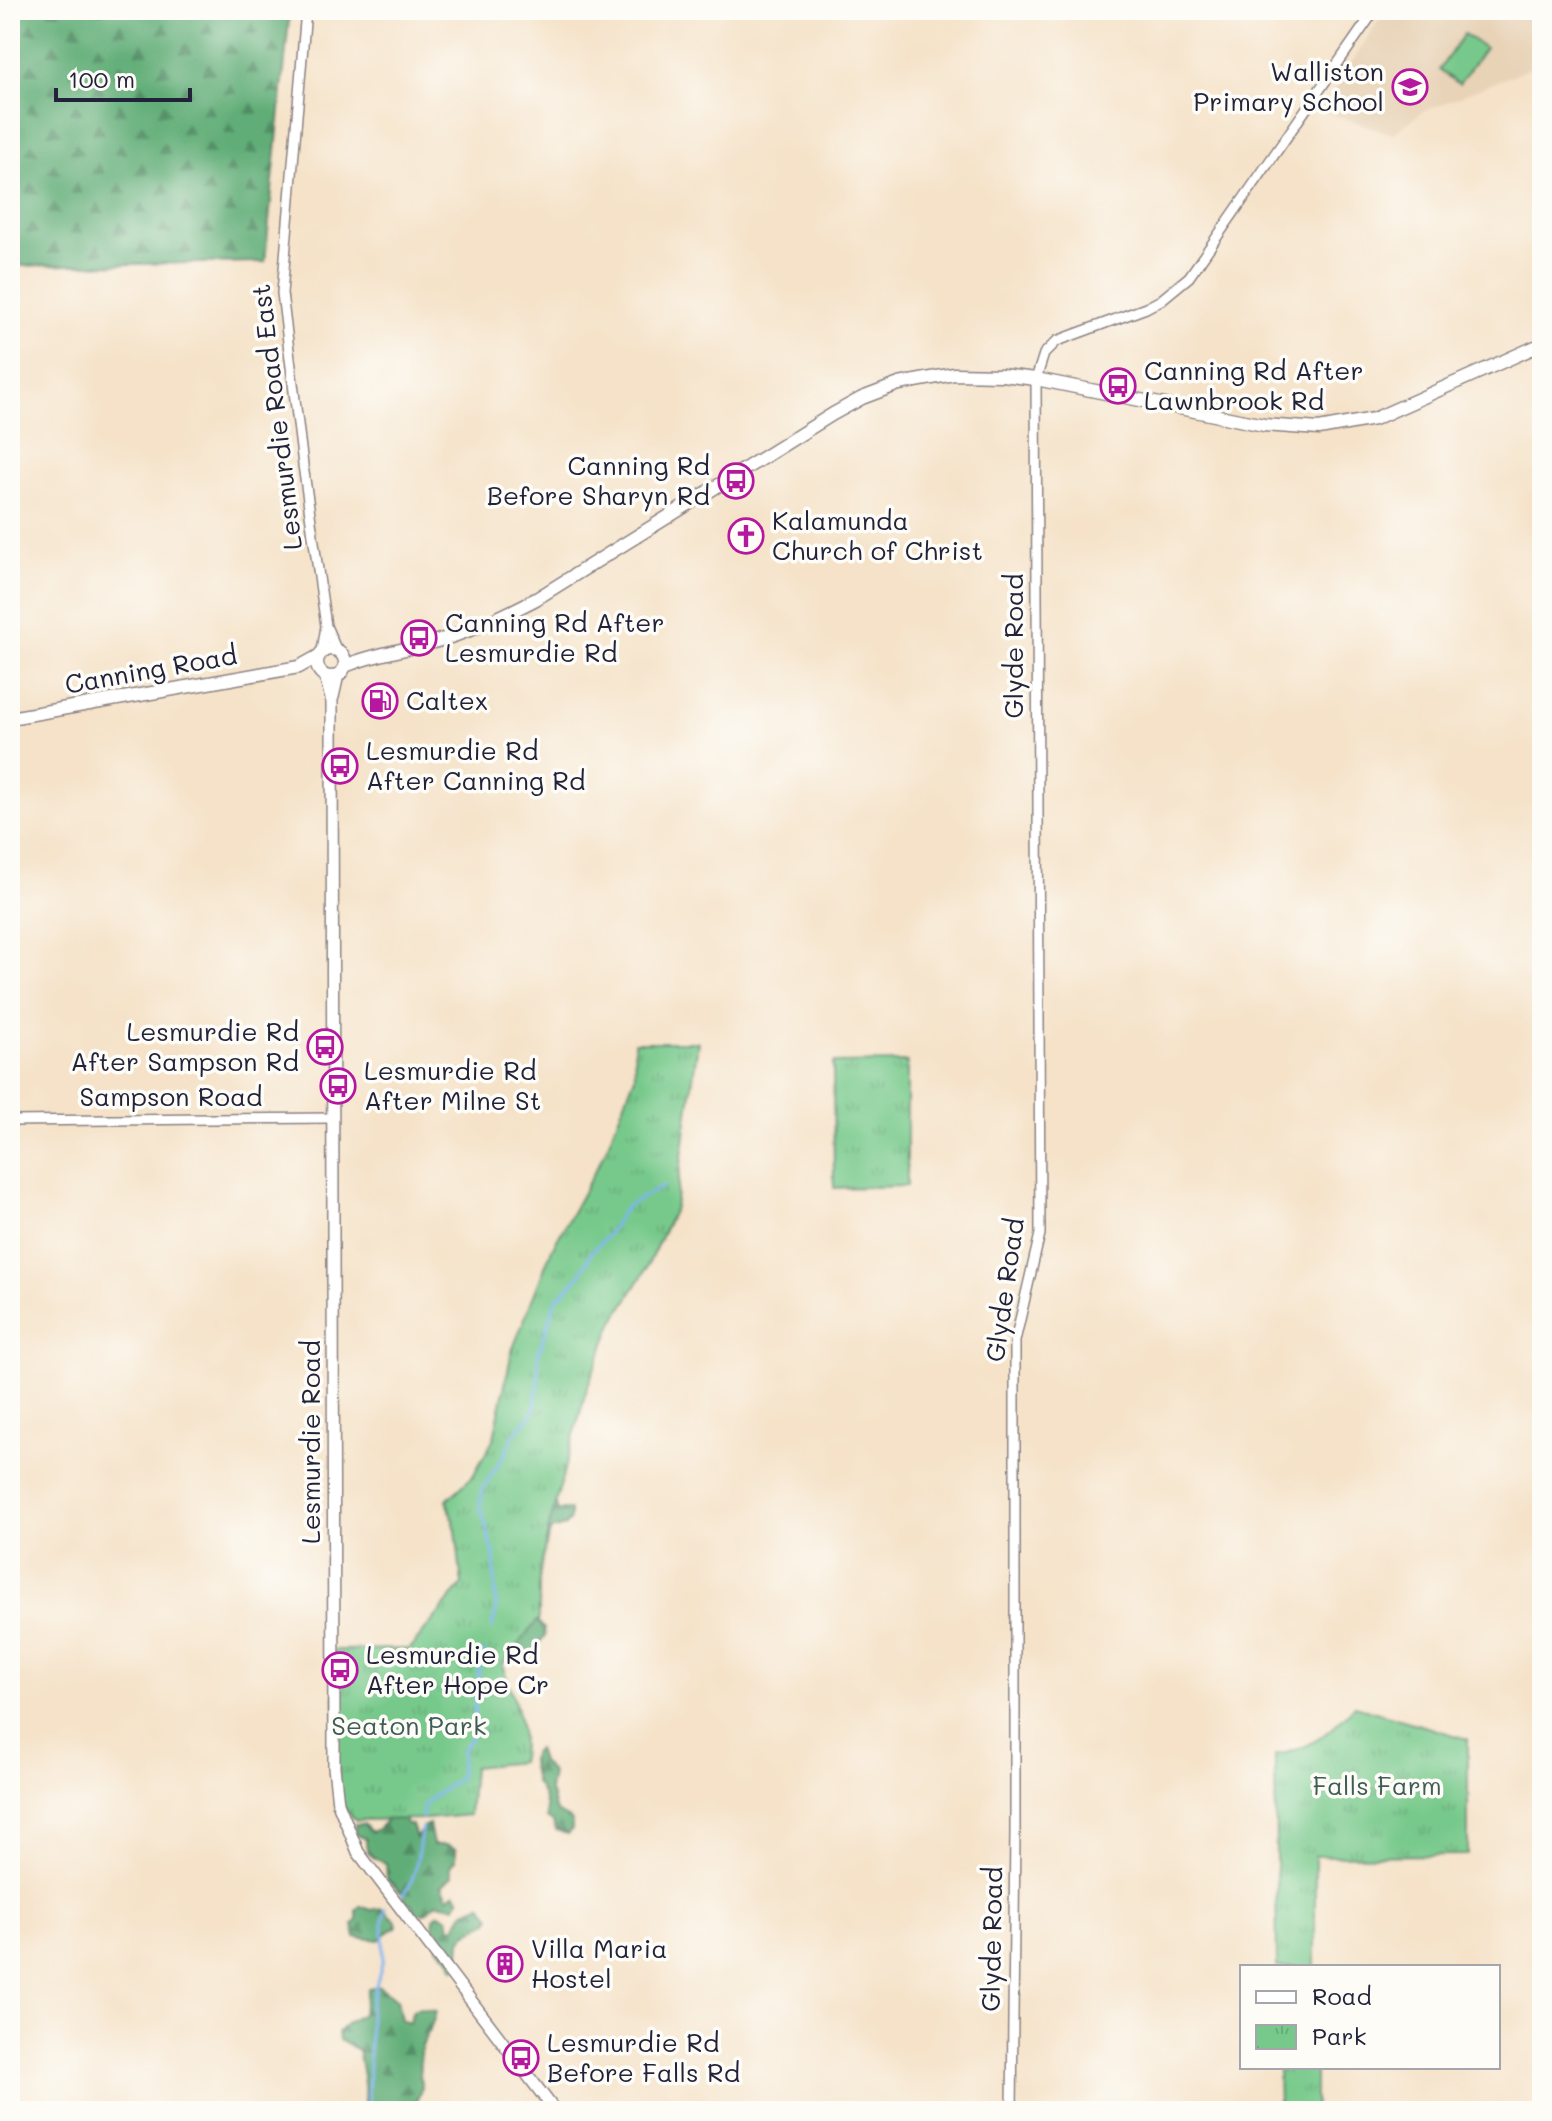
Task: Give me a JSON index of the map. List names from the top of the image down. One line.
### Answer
{"streets":{"main road":["Canning Road","Lesmurdie Road"],"street":["Lesmurdie Road East","Glyde Road","Sampson Road"]},"crossings":[["Lesmurdie Road East","Canning Road"],["Lesmurdie Road East","Lesmurdie Road"],["Canning Road","Lesmurdie Road"],["Sampson Road","Lesmurdie Road"]],"parks":["Seaton Park","Falls Farm"],"places":{"school or university":["Walliston Primary School"],"bus stop":["Canning Rd After Lawnbrook Rd","Canning Rd Before Sharyn Rd","Canning Rd After Lesmurdie Rd","Lesmurdie Rd After Canning Rd","Lesmurdie Rd After Sampson Rd","Lesmurdie Rd After Milne St","Lesmurdie Rd After Hope Cr","Lesmurdie Rd Before Falls Rd"],"church":["Kalamunda Church of Christ"],"fuel station":["Caltex"],"building":["Villa Maria Hostel"]},"legend":["Road","Park"],"scale_bar":"100 m"}
